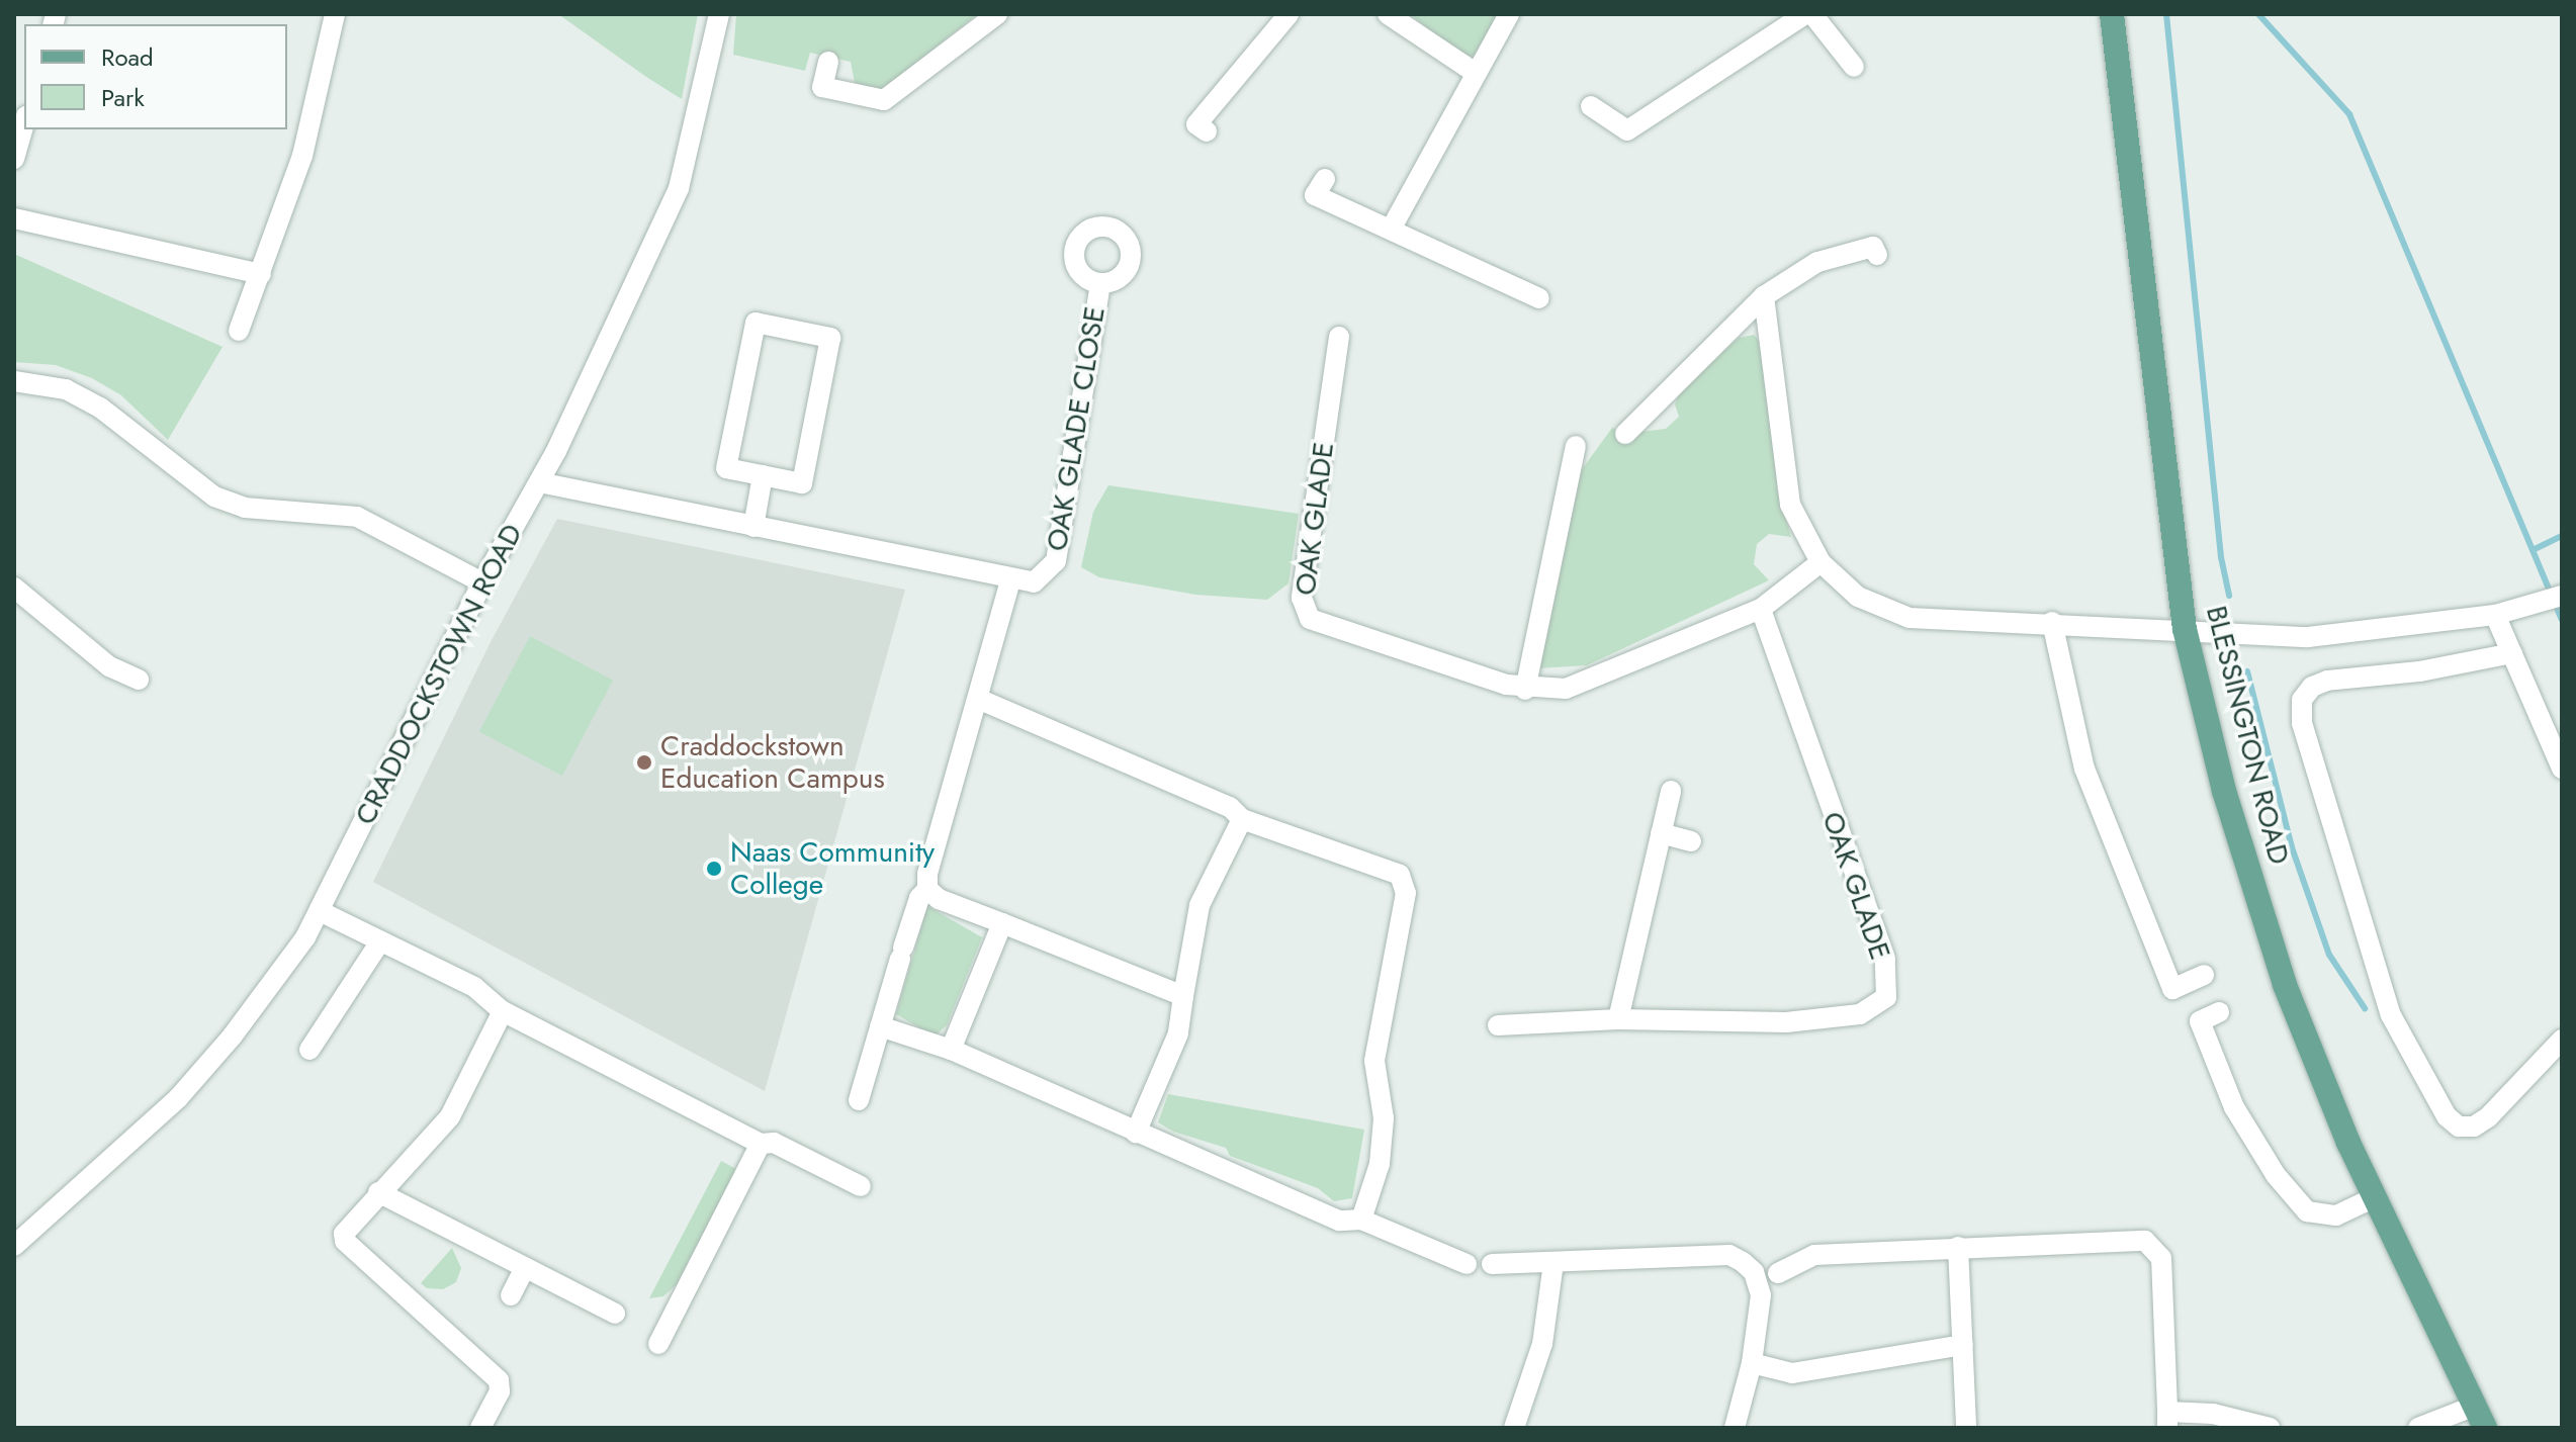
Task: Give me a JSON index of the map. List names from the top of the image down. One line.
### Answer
{"streets":{"main road":["BLESSINGTON ROAD"],"street":["OAK GLADE CLOSE","OAK GLADE","CRADDOCKSTOWN ROAD"]},"places":["Craddockstown Education Campus","Naas Community College"],"legend":["Road","Park"]}
